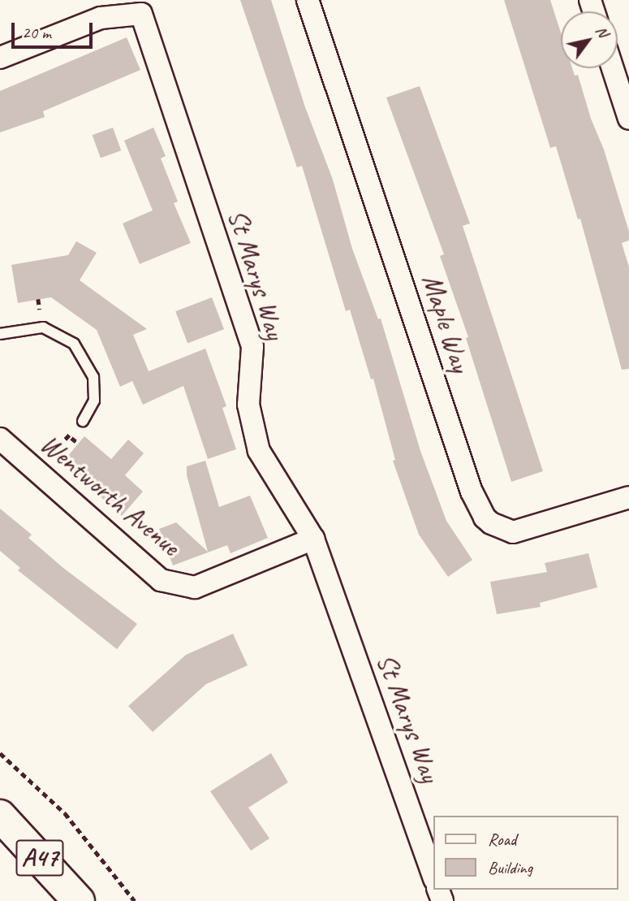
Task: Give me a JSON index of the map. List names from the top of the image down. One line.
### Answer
{"streets":{"main road":["A47"],"street":["St Marys Way","Maple Way","Wentworth Avenue"]},"crossings":[["St Marys Way","Wentworth Avenue"]],"legend":["Road","Building"],"scale_bar":"20 m","north":"top right"}
